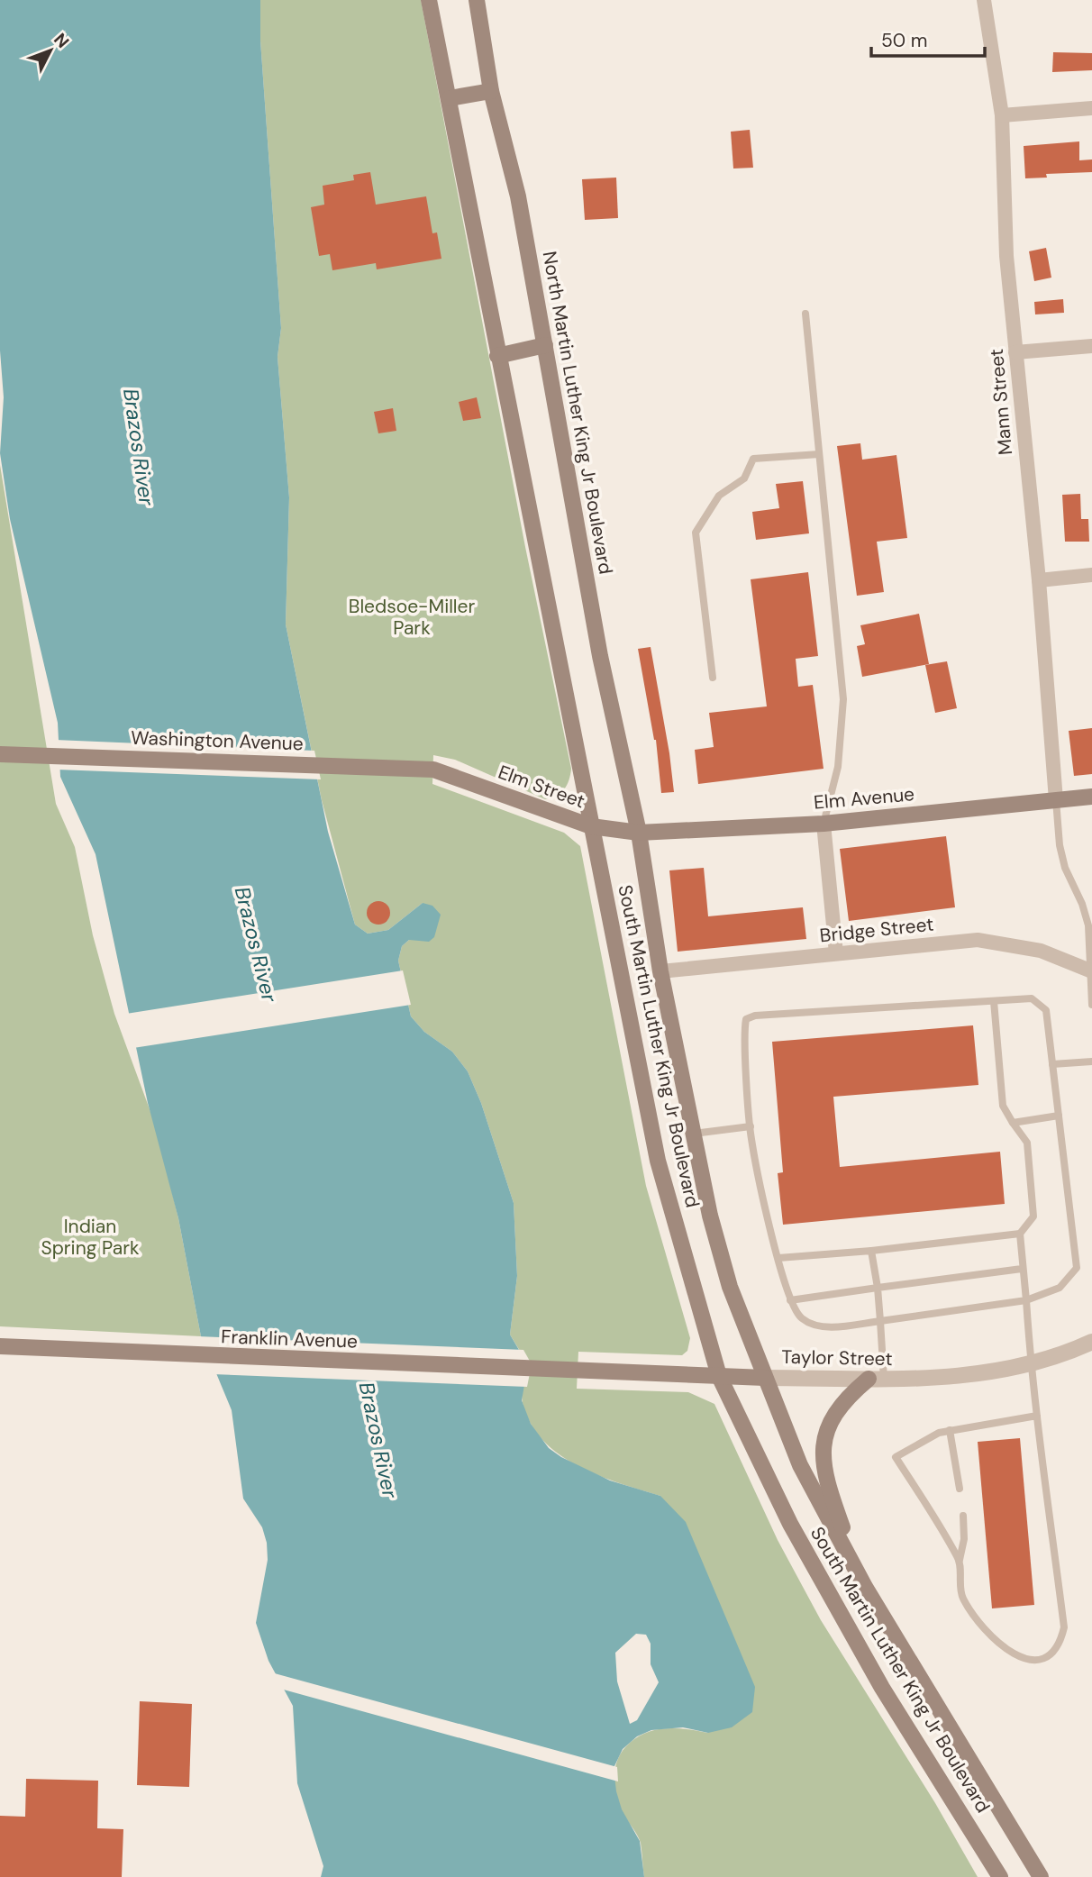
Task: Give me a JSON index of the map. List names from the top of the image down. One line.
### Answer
{"streets":{"main road":["North Martin Luther King Jr Boulevard","Washington Avenue","Elm Street","Elm Avenue","South Martin Luther King Jr Boulevard","Franklin Avenue","Taylor Street"],"street":["Mann Street","Bridge Street"]},"crossings":[["Mann Street","Elm Avenue"],["North Martin Luther King Jr Boulevard","Elm Street"],["North Martin Luther King Jr Boulevard","Elm Avenue"],["North Martin Luther King Jr Boulevard","South Martin Luther King Jr Boulevard"],["Washington Avenue","Elm Street"],["Elm Street","Elm Avenue"],["Elm Street","South Martin Luther King Jr Boulevard"],["Elm Avenue","South Martin Luther King Jr Boulevard"],["Bridge Street","South Martin Luther King Jr Boulevard"],["South Martin Luther King Jr Boulevard","Taylor Street"],["Franklin Avenue","Taylor Street"]],"water":["Brazos River"],"parks":["Bledsoe-Miller Park","Indian Spring Park"],"scale_bar":"50 m","north":"top right"}
